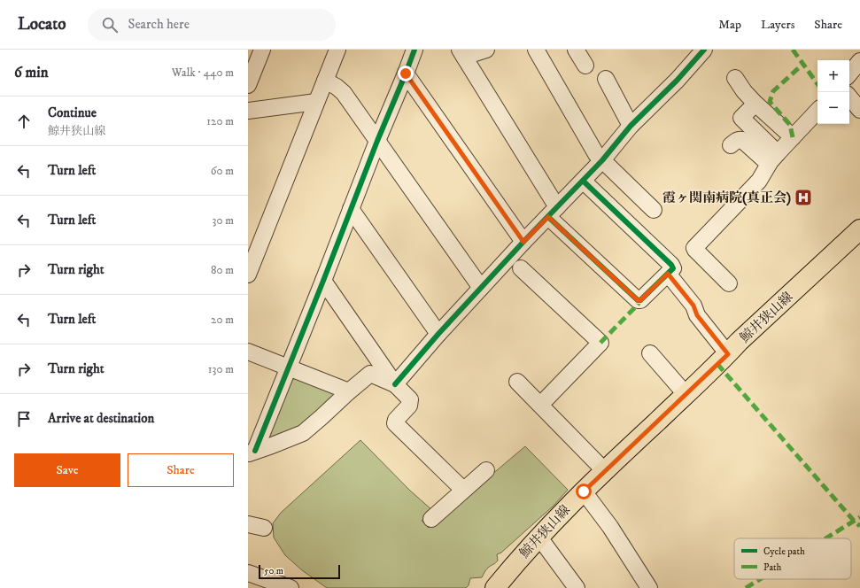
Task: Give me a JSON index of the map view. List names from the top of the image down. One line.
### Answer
{"streets":{"main road":["鯨井狭山線"]},"places":{"hospital":["霞ヶ関南病院(真正会)"]},"legend":["Cycle path","Path"],"scale_bar":"50 m","page":{"header":"Locato","search":"Search here","nav":["Map","Layers","Share"],"heading":["6 min","Walk · 440 m"],"map_buttons":["+","−"],"list":[["Continue","鯨井狭山線","120 m"],["Turn left","60 m"],["Turn left","30 m"],["Turn right","80 m"],["Turn left","20 m"],["Turn right","130 m"],"Arrive at destination"],"buttons":["Save","Share"],"scale":"50 m"}}
